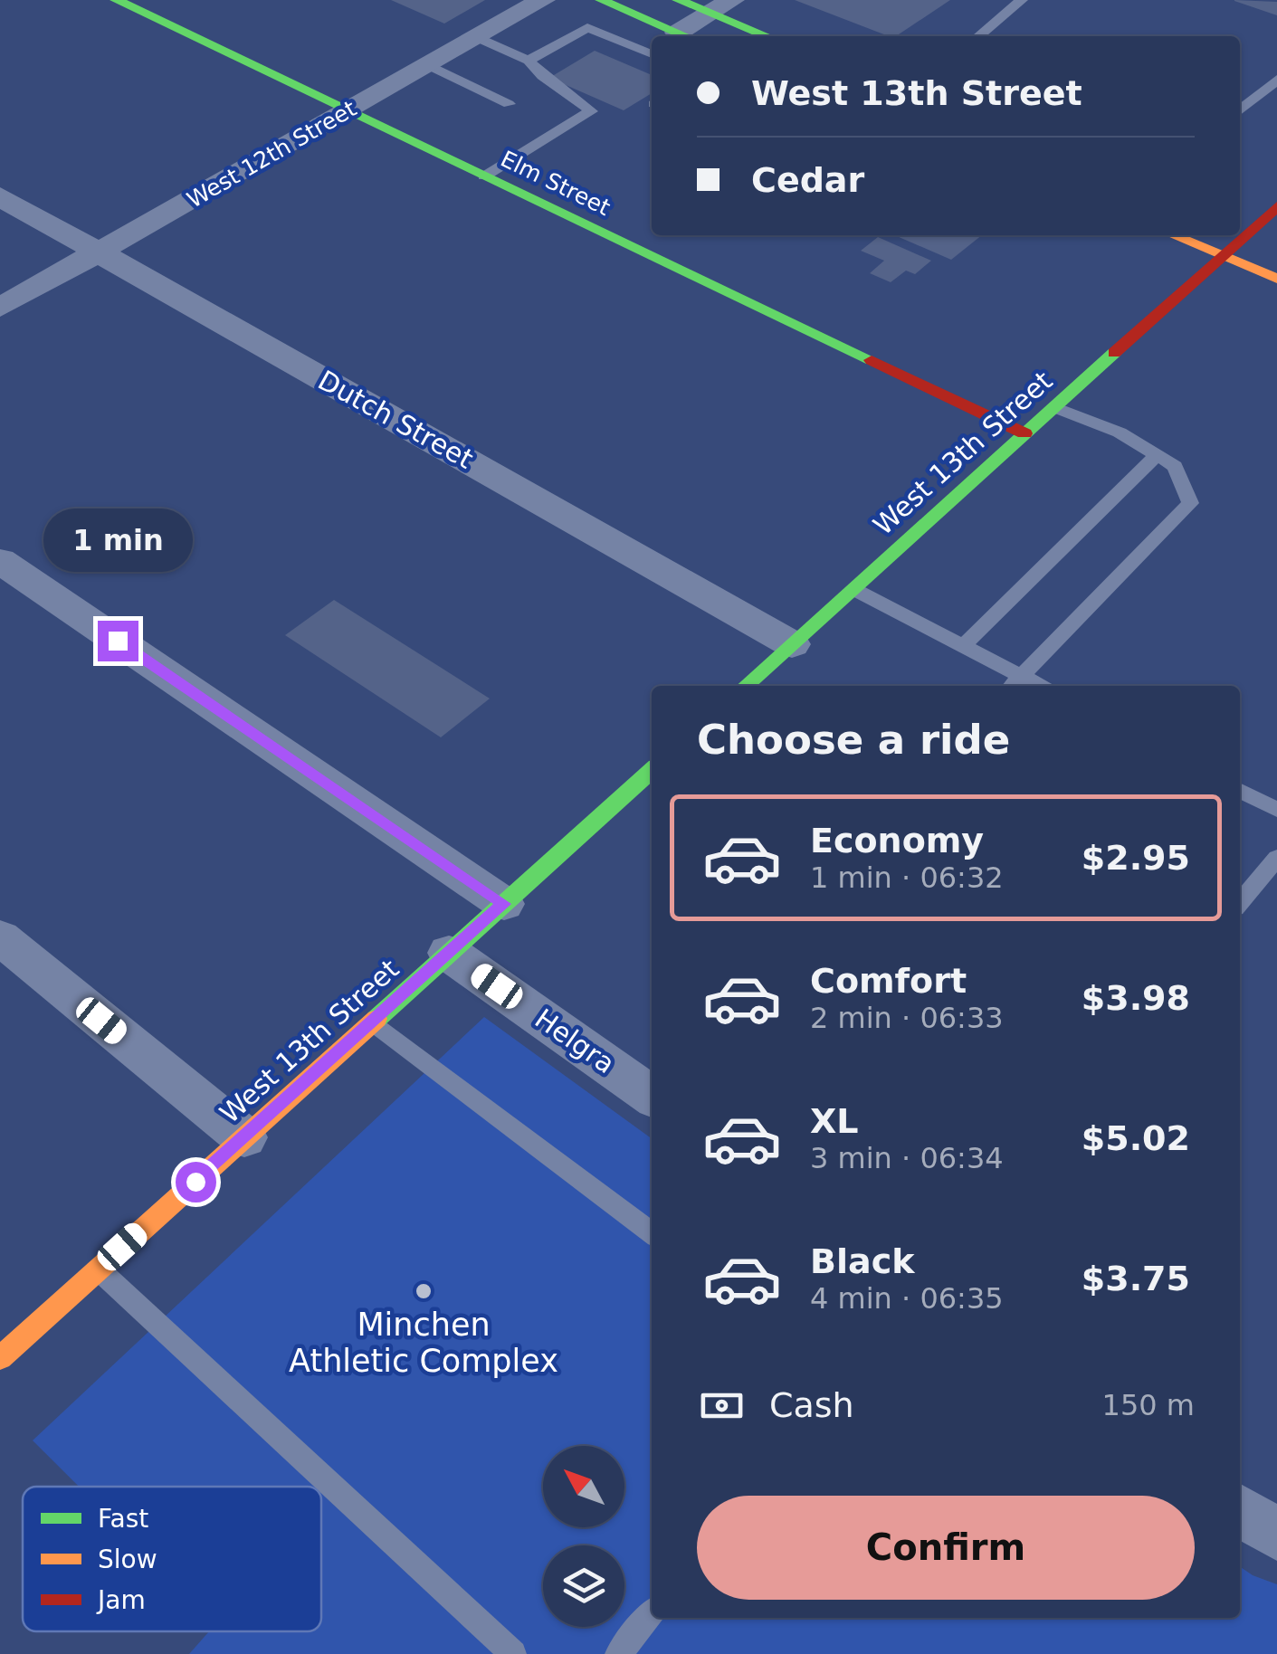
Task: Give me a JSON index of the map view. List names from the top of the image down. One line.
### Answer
{"streets":{"main road":["Elm Street","West 13th Street"],"street":["West 12th Street","Dutch Street","Helgra"]},"crossings":[["West 12th Street","Elm Street"],["West 12th Street","Dutch Street"],["Elm Street","West 13th Street"],["Dutch Street","West 13th Street"],["West 13th Street","Helgra"]],"places":["Minchen Athletic Complex"],"legend":["Fast","Slow","Jam"],"north":"top left","page":{"banner":["West 13th Street","Cedar"],"bubble":"1 min","heading":"Choose a ride","list":[{"name":"Economy","note":"1 min · 06:32","value":"$2.95"},{"name":"Comfort","note":"2 min · 06:33","value":"$3.98"},{"name":"XL","note":"3 min · 06:34","value":"$5.02"},{"name":"Black","note":"4 min · 06:35","value":"$3.75"}],"pay":["Cash","150 m"],"buttons":"Confirm"}}
